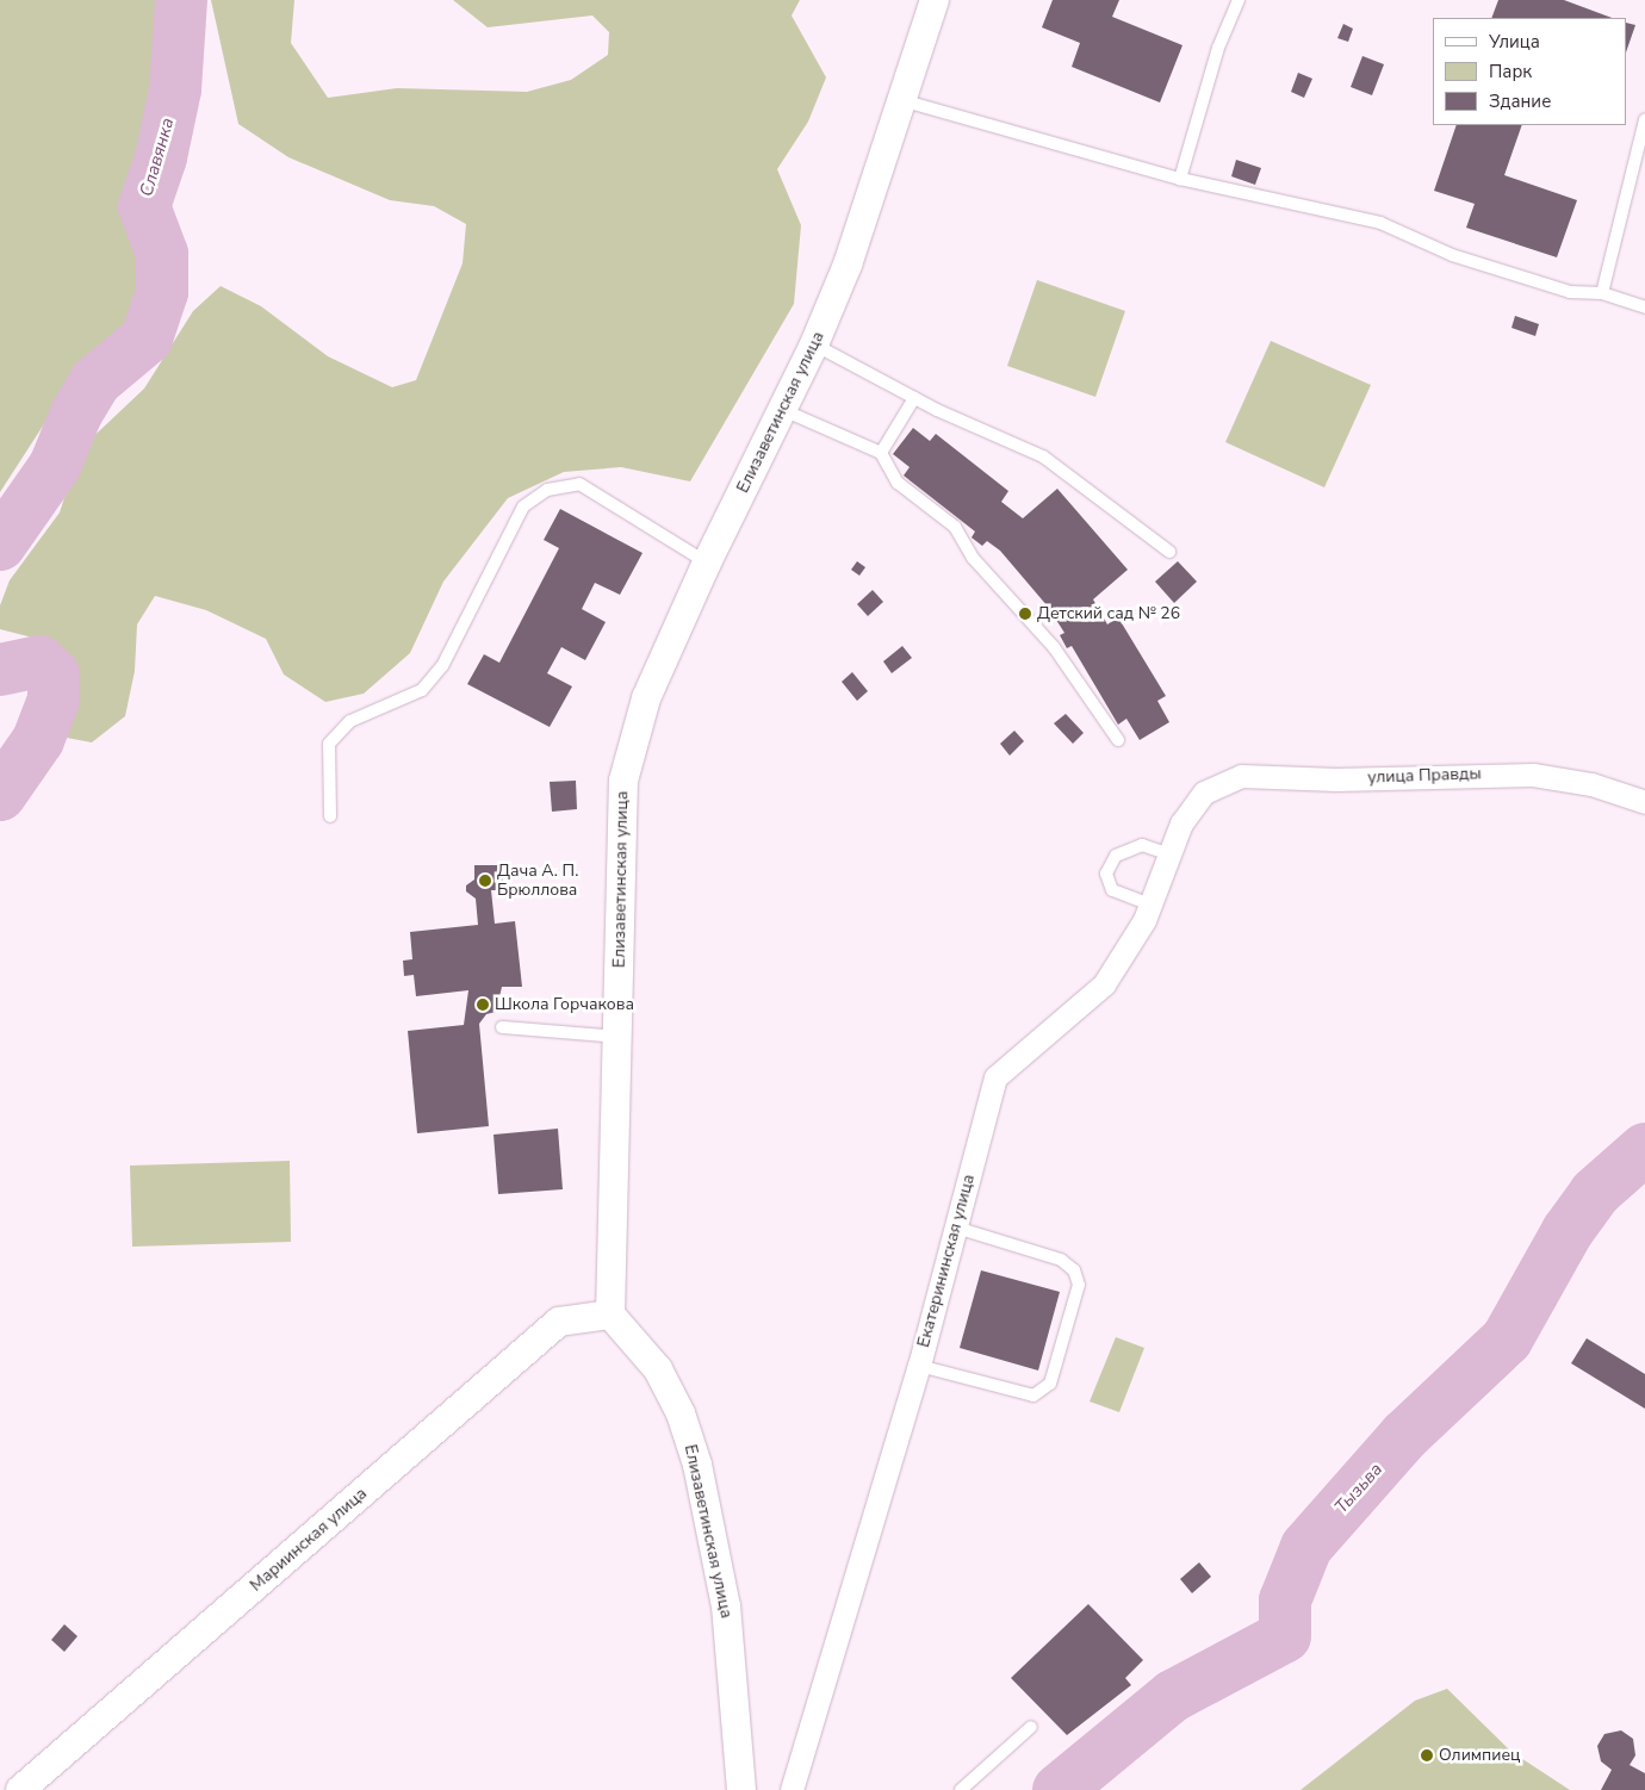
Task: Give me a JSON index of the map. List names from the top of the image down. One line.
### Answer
{"streets":{"street":["Елизаветинская улица","улица Правды","Екатерининская улица","Мариинская улица"]},"crossings":[["Елизаветинская улица","Мариинская улица"],["улица Правды","Екатерининская улица"]],"water":["Славянка","Тызьва"],"places":["Детский сад № 26","Дача А. П. Брюллова","Школа Горчакова","Олимпиец"],"legend":["Улица","Парк","Здание"]}
